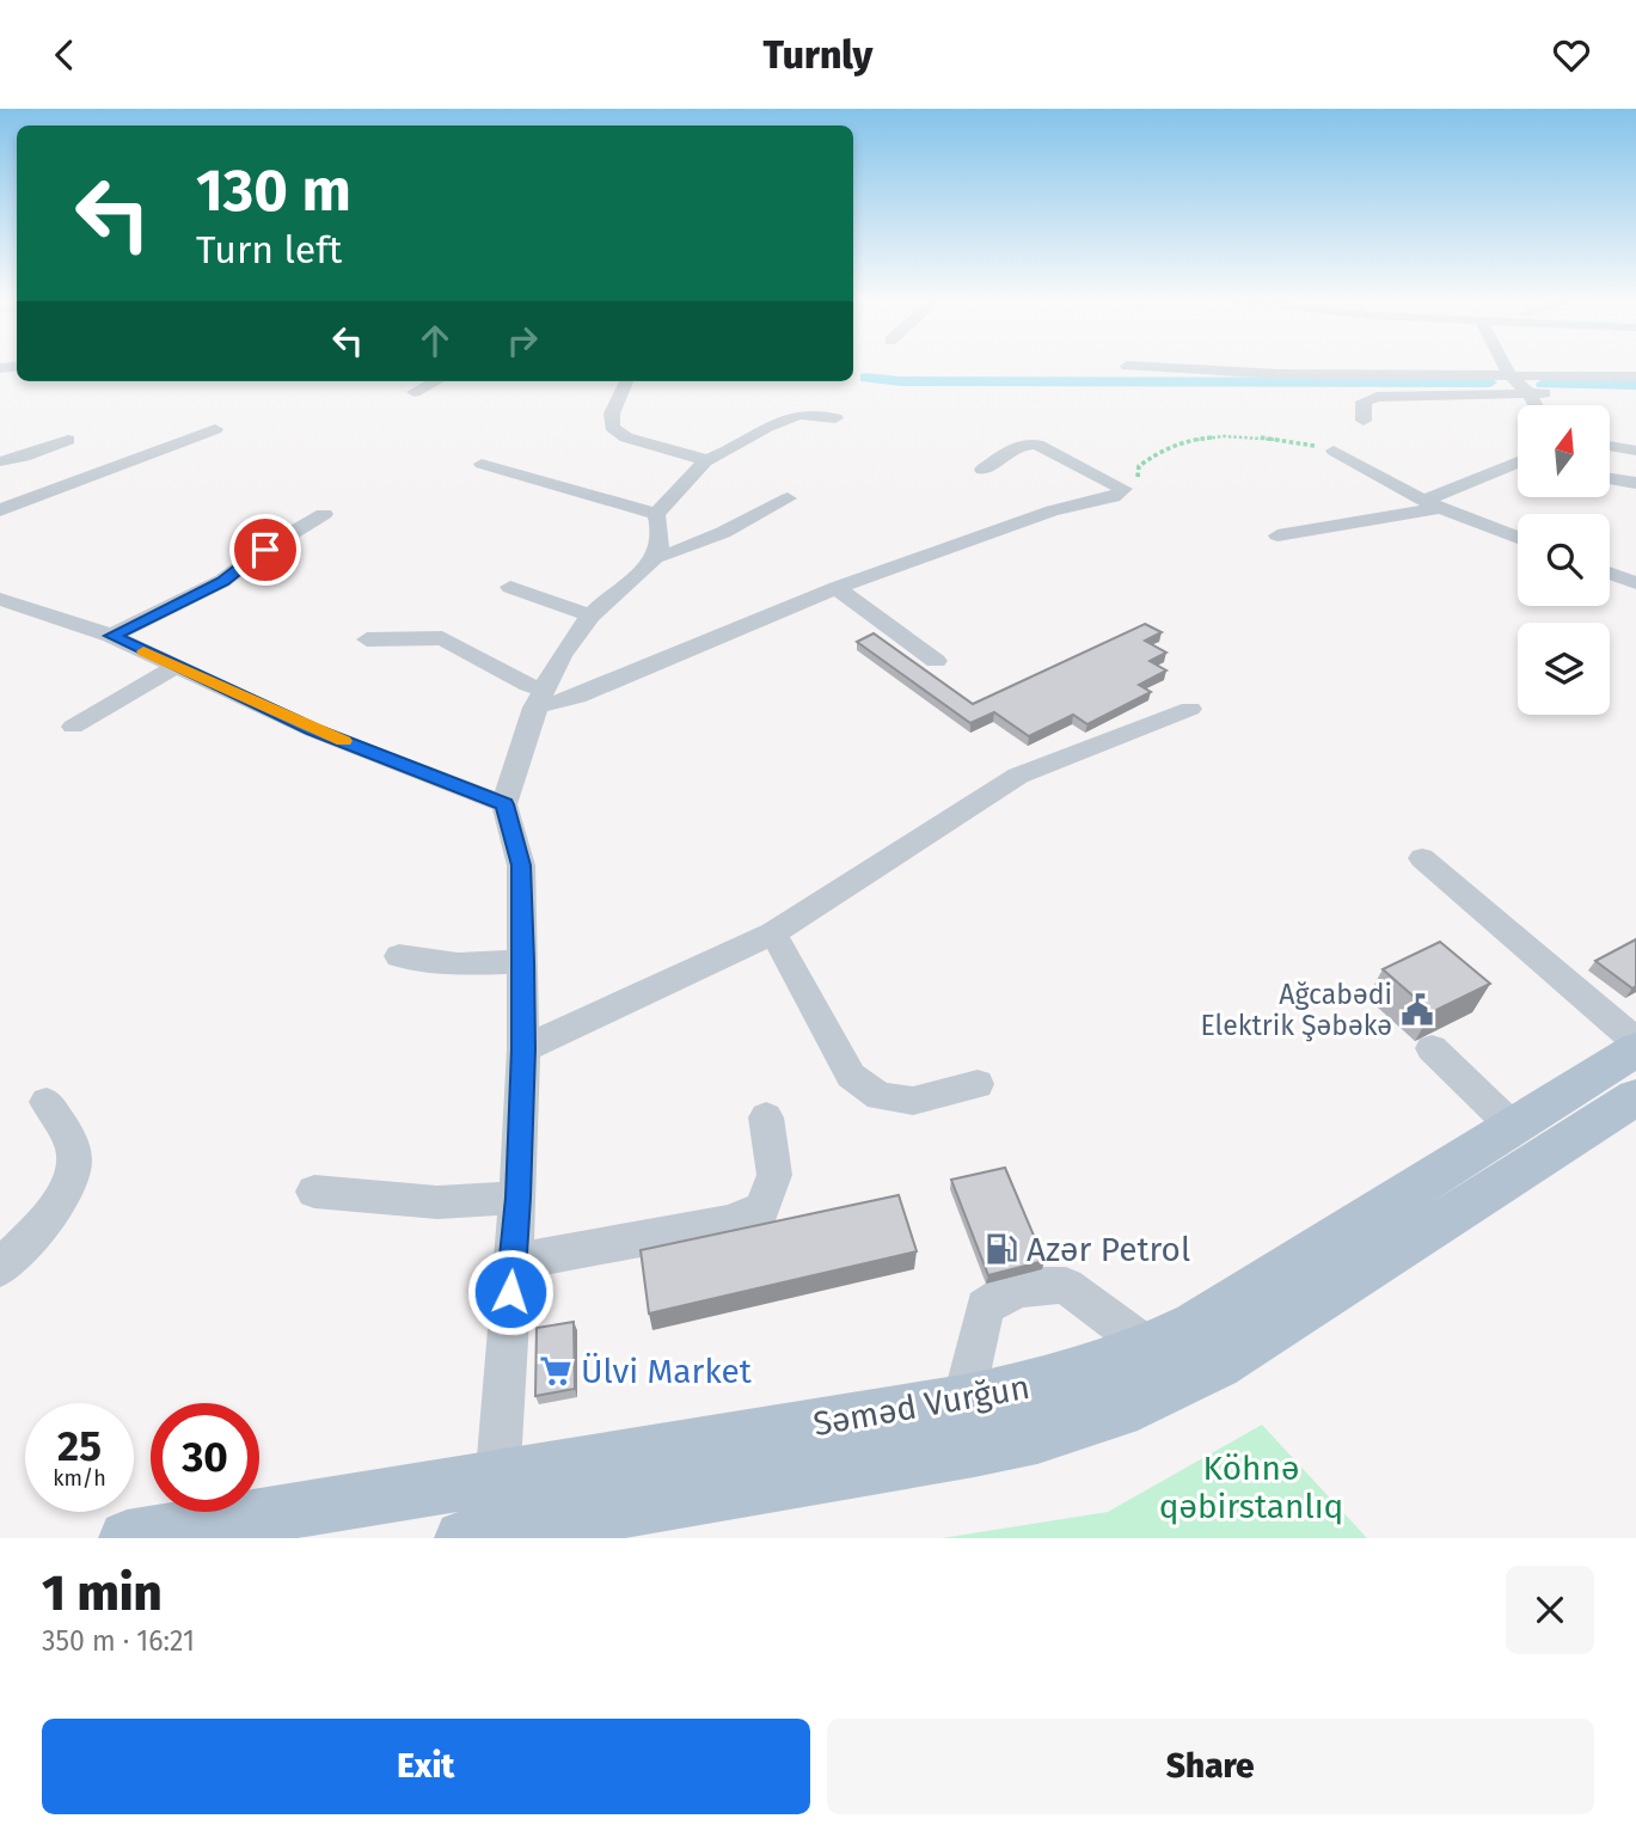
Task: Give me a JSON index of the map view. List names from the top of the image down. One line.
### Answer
{"streets":{"main road":["Səməd Vurğun"]},"parks":["Köhnə qəbirstanlıq"],"places":{"public building":["Ağcabədi Elektrik Şəbəkə"],"fuel station":["Azər Petrol"],"supermarket":["Ülvi Market"]},"north":"top","page":{"header":"Turnly","turn":["130 m","Turn left"],"speed":"25 km/h","limit":"30","heading":["1 min","350 m · 16:21"],"buttons":["Exit","Share"]}}
